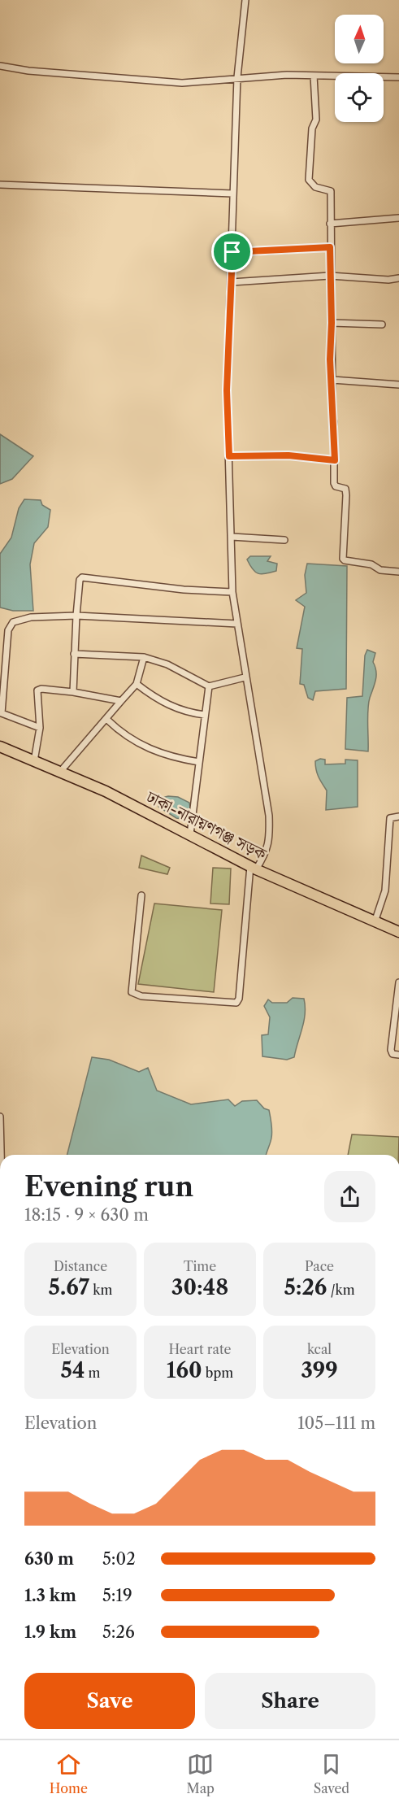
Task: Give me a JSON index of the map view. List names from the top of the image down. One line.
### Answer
{"streets":{"highway":["ঢাকা-নারায়ণগঞ্জ সড়ক"]},"north":"top","page":{"heading":["Evening run","18:15 · 9 × 630 m"],"stats":[["Distance","5.67 km"],["Time","30:48"],["Pace","5:26 /km"],["Elevation","54 m"],["Heart rate","160 bpm"],["kcal","399"]],"chart":["Elevation","105–111 m"],"list":[{"name":"630 m","note":"5:02"},{"name":"1.3 km","note":"5:19"},{"name":"1.9 km","note":"5:26"}],"buttons":["Save","Share"],"tabs":["Home","Map","Saved"]}}
